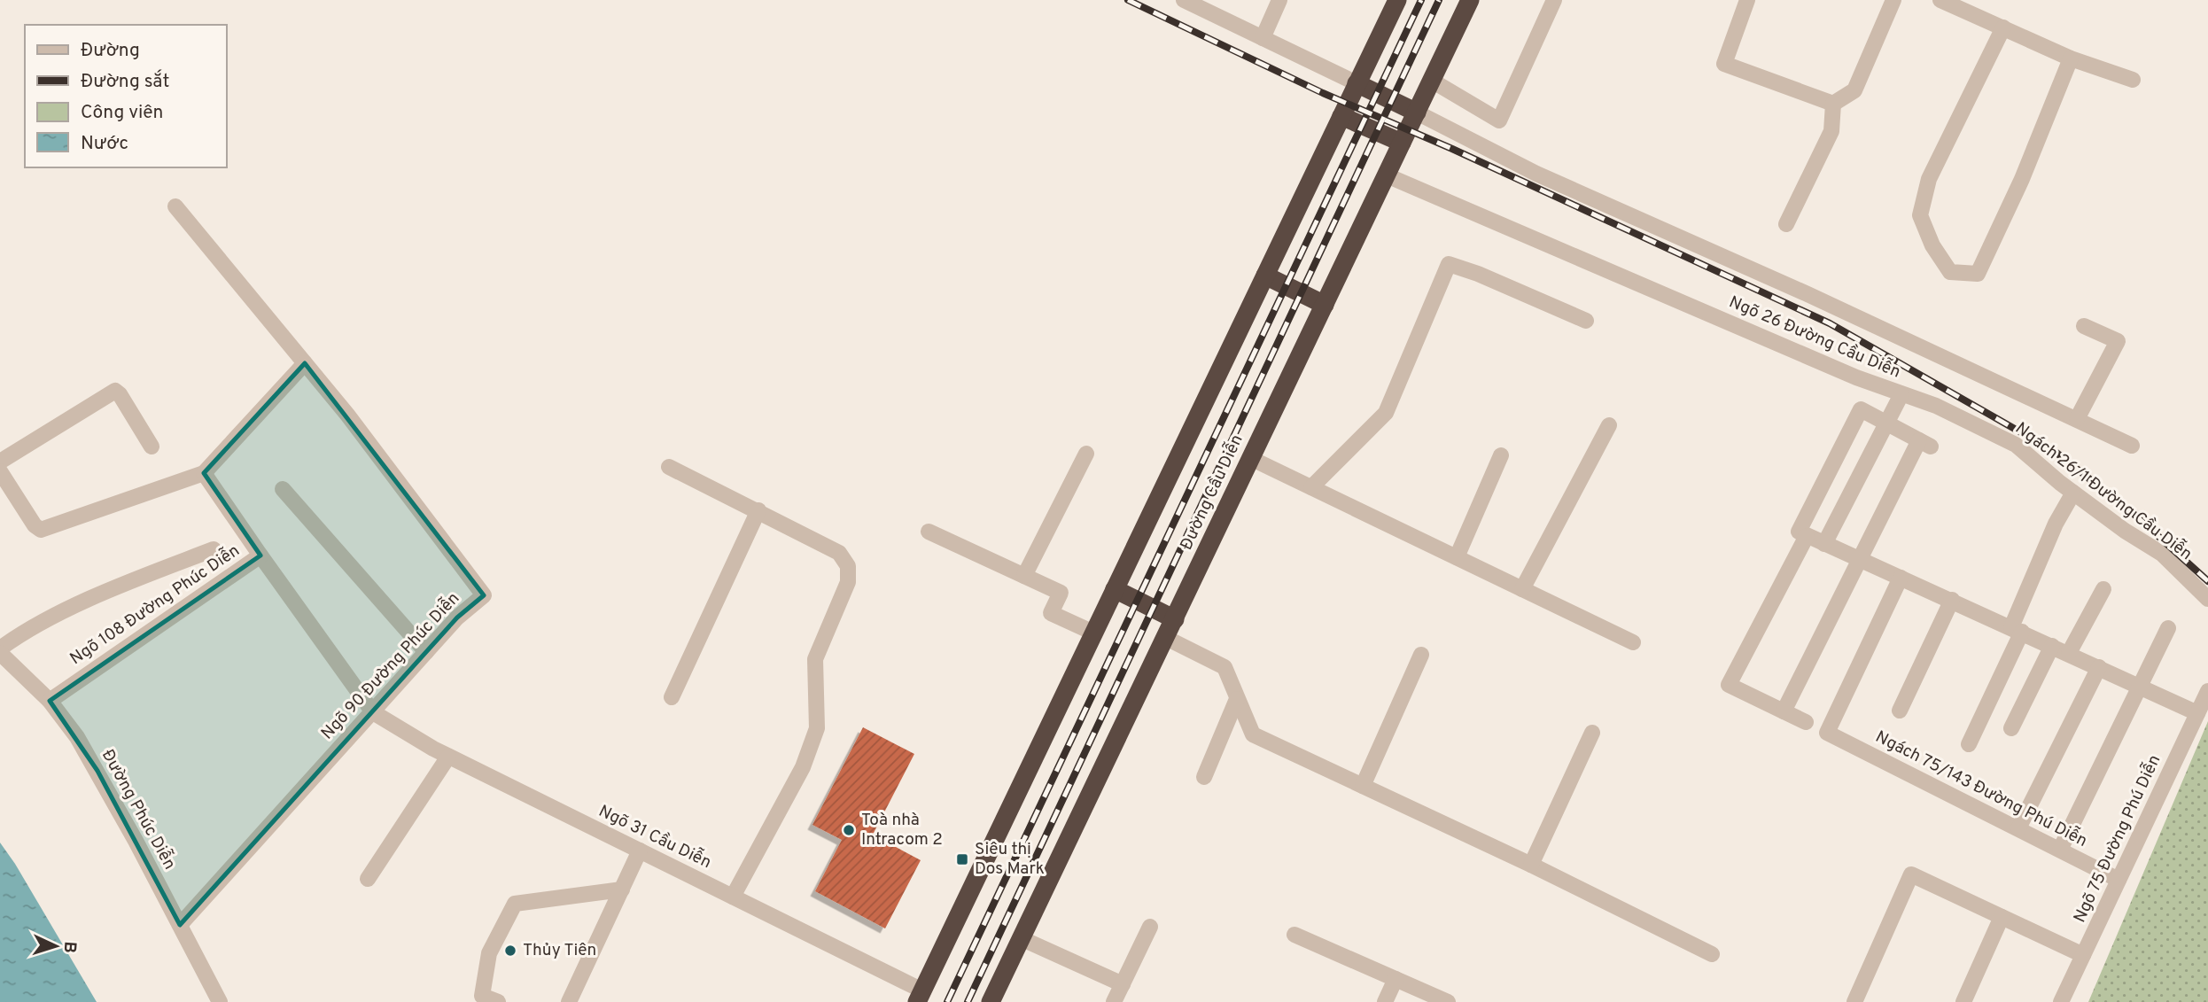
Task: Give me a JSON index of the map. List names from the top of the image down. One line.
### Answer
{"streets":{"highway":["Đường Cầu Diễn"],"street":["Ngõ 26 Đường Cầu Diễn","Ngách 26/1 Đường Cầu Diễn","Ngõ 108 Đường Phúc Diễn","Ngõ 90 Đường Phúc Diễn","Ngách 75/143 Đường Phú Diễn","Đường Phúc Diễn","Ngõ 31 Cầu Diễn","Ngõ 75 Đường Phú Diễn"]},"crossings":[["Ngõ 26 Đường Cầu Diễn","Ngách 26/1 Đường Cầu Diễn"],["Ngõ 26 Đường Cầu Diễn","Đường Cầu Diễn"],["Ngõ 108 Đường Phúc Diễn","Đường Phúc Diễn"],["Ngõ 90 Đường Phúc Diễn","Đường Phúc Diễn"],["Ngõ 90 Đường Phúc Diễn","Ngõ 31 Cầu Diễn"],["Ngách 75/143 Đường Phú Diễn","Ngõ 75 Đường Phú Diễn"]],"places":{"other":["Toà nhà Intracom 2","Thủy Tiên"],"transit":["Siêu thị Dos Mark"]},"legend":["Đường","Đường sắt","Công viên","Nước"],"north":"right"}
